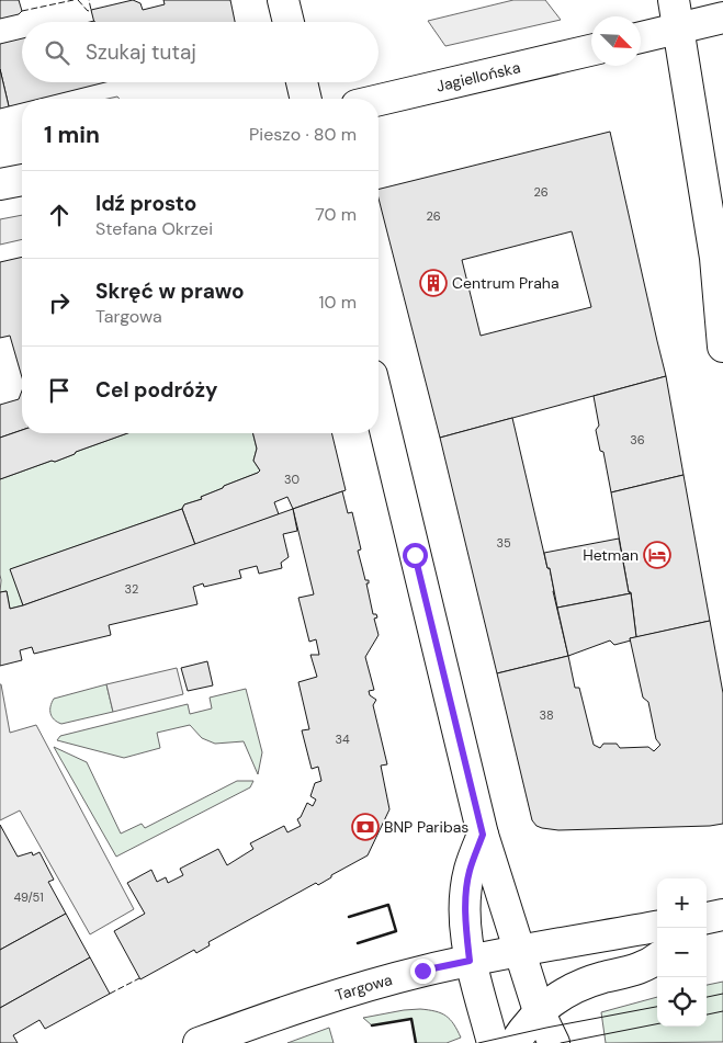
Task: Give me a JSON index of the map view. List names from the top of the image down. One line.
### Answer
{"streets":{"street":["Jagiellońska","Targowa"]},"places":{"building":["Centrum Praha"],"hotel":["Hetman"],"bank":["BNP Paribas"]},"house_numbers":["26","26","36","30","35","32","38","34","49/51"],"north":"bottom right","page":{"search":"Szukaj tutaj","heading":["1 min","Pieszo · 80 m"],"list":[["Idź prosto","Stefana Okrzei","70 m"],["Skręć w prawo","Targowa","10 m"],"Cel podróży"],"map_buttons":["+","−"]}}
